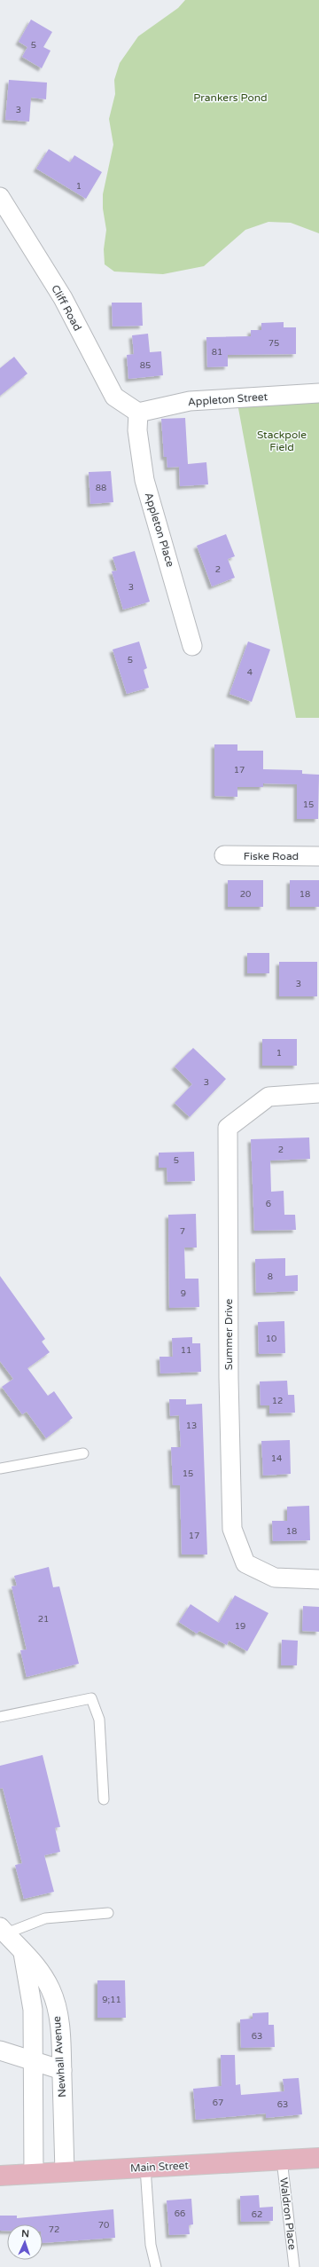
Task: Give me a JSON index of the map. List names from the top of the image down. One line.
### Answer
{"streets":{"main road":["Main Street"],"street":["Cliff Road","Appleton Street","Appleton Place","Fiske Road","Summer Drive","Newhall Avenue"],"lane":["Waldron Place"]},"crossings":[["Cliff Road","Appleton Street"],["Cliff Road","Appleton Place"],["Appleton Street","Appleton Place"],["Newhall Avenue","Main Street"],["Main Street","Waldron Place"]],"parks":["Prankers Pond","Stackpole Field"],"house_numbers":["5","3","1","75","81","85","88","2","3","5","4","17","15","20","18","3","1","3","2","5","6","7","8","9","10","11","12","13","14","15","18","17","21","19","9;11","63","67","63","66","62","70","72"],"north":"top"}
